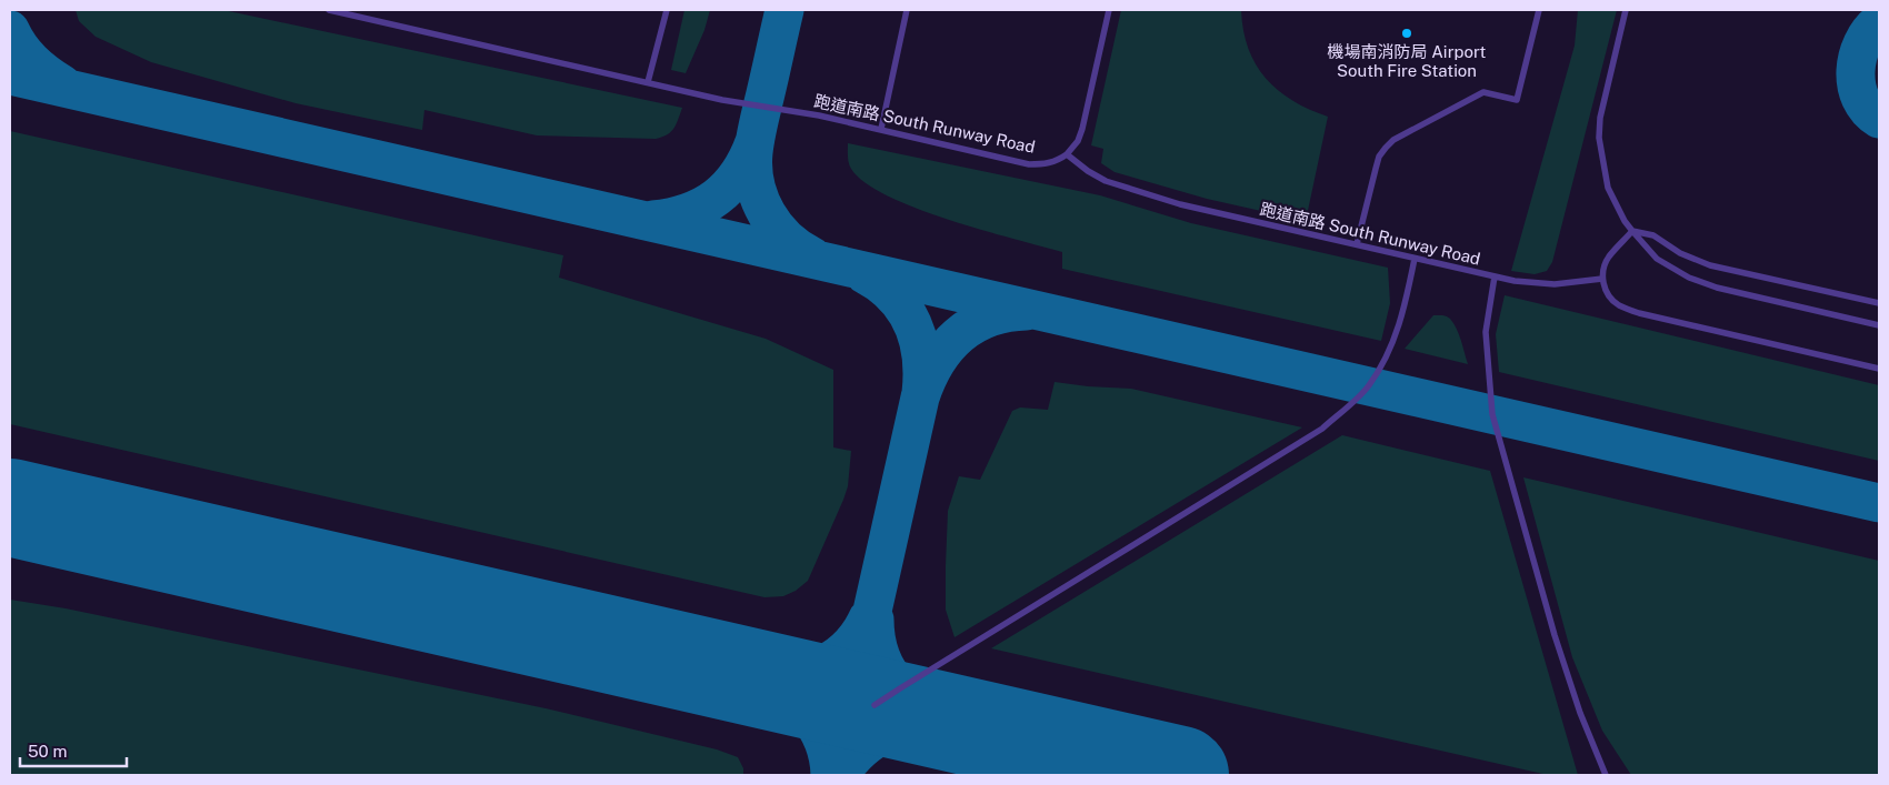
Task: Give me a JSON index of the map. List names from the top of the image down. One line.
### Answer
{"streets":{"lane":["跑道南路 South Runway Road"]},"places":["機場南消防局 Airport South Fire Station"],"scale_bar":"50 m"}
